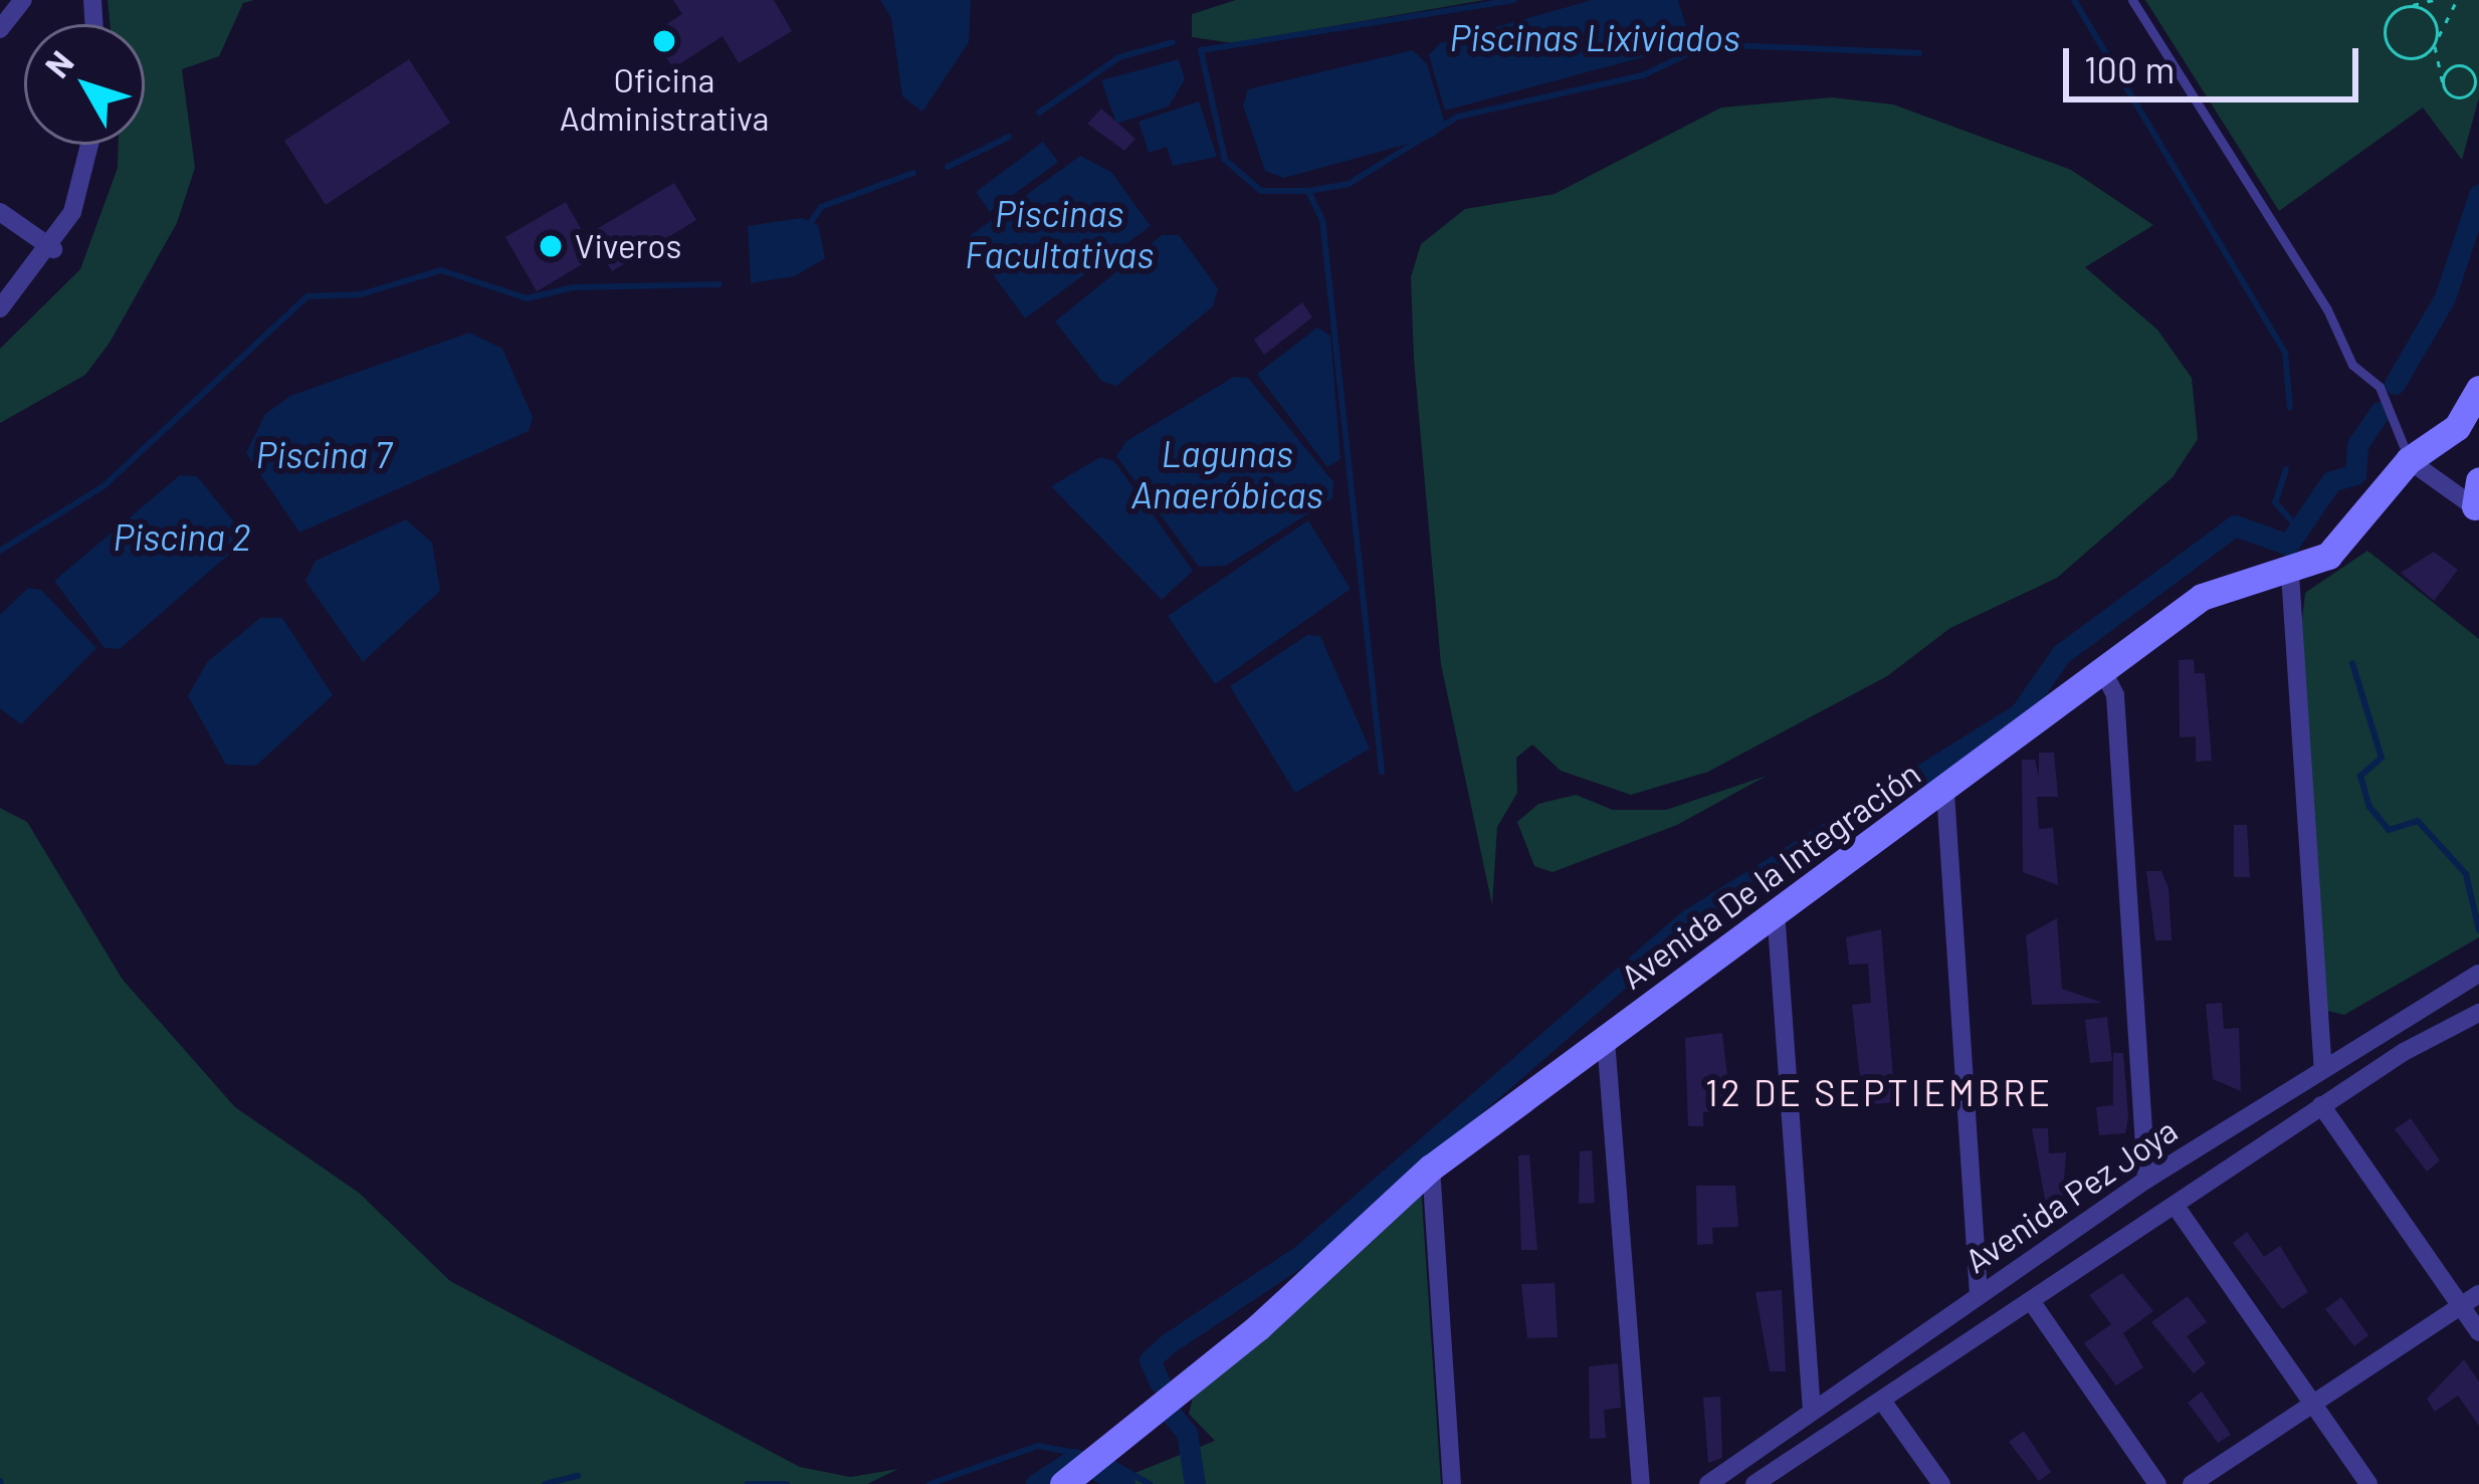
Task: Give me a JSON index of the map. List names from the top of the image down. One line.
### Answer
{"streets":{"street":["Avenida De la Integración","Avenida Pez Joya"]},"districts":["12 DE SEPTIEMBRE"],"water":["Piscinas Lixiviados","Piscinas Facultativas","Lagunas Anaeróbicas","Piscina 7","Piscina 2"],"places":["Oficina Administrativa","Viveros"],"scale_bar":"100 m","north":"top left"}
